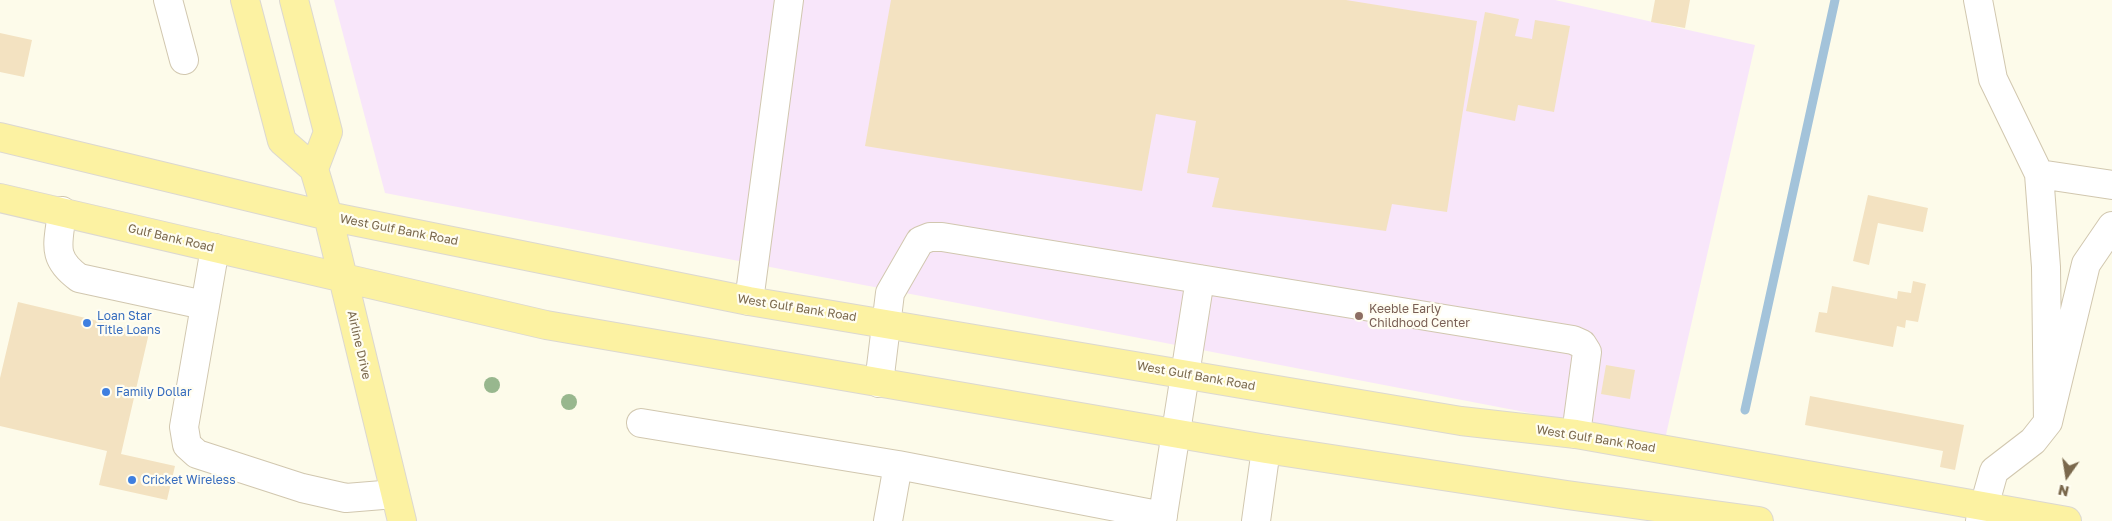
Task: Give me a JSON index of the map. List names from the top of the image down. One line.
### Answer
{"streets":{"main road":["West Gulf Bank Road","Gulf Bank Road","Airline Drive"]},"crossings":[["West Gulf Bank Road","Airline Drive"],["Gulf Bank Road","Airline Drive"]],"places":["Keeble Early Childhood Center","Loan Star Title Loans","Family Dollar","Cricket Wireless"],"north":"bottom"}
